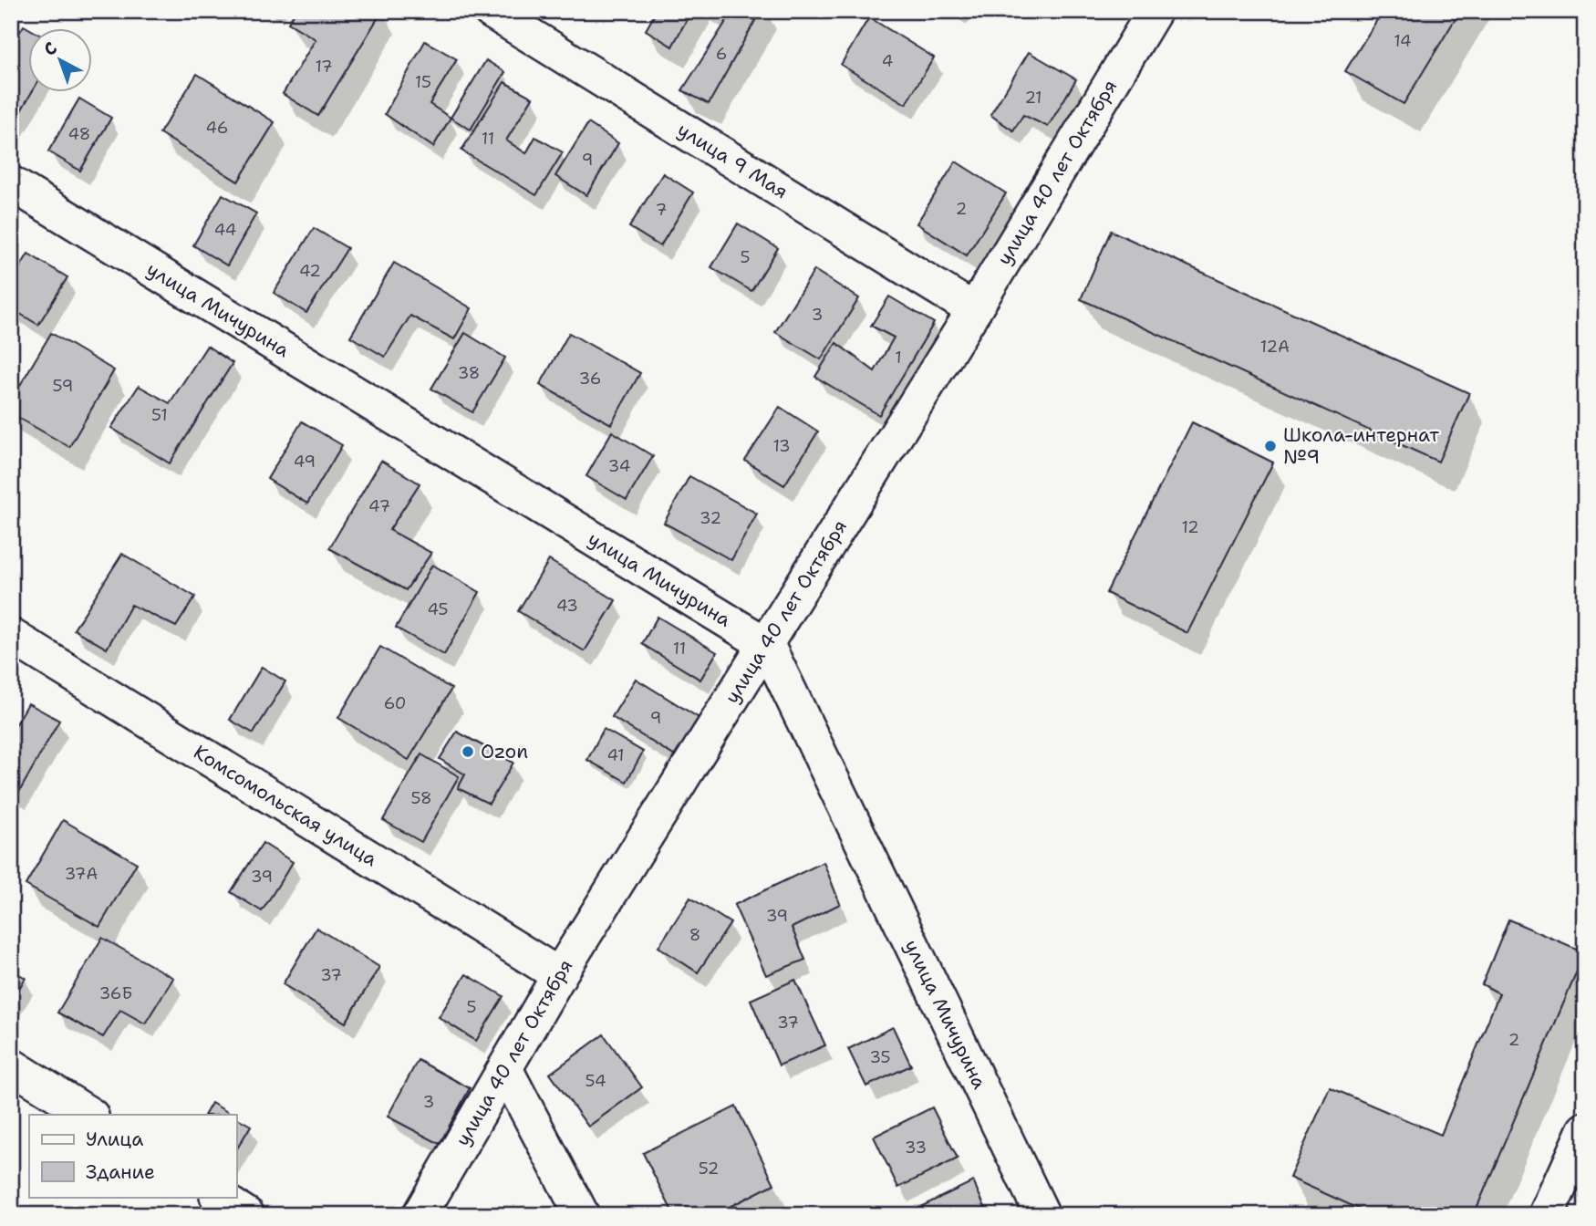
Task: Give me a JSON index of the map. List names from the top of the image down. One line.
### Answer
{"streets":{"street":["улица 9 Мая","улица 40 лет Октября","улица Мичурина","Комсомольская улица"]},"crossings":[["улица 9 Мая","улица 40 лет Октября"],["улица 40 лет Октября","улица Мичурина"],["улица 40 лет Октября","Комсомольская улица"]],"places":["Школа-интернат №9","Ozon"],"house_numbers":["14","6","4","17","15","21","46","48","11","9","2","7","44","5","42","3","12А","1","38","36","59","51","13","49","34","47","32","12","43","45","11","60","9","41","58","37А","39","39","8","37","36Б","5","37","2","35","54","3","33","52"],"legend":["Улица","Здание"],"north":"top left"}
